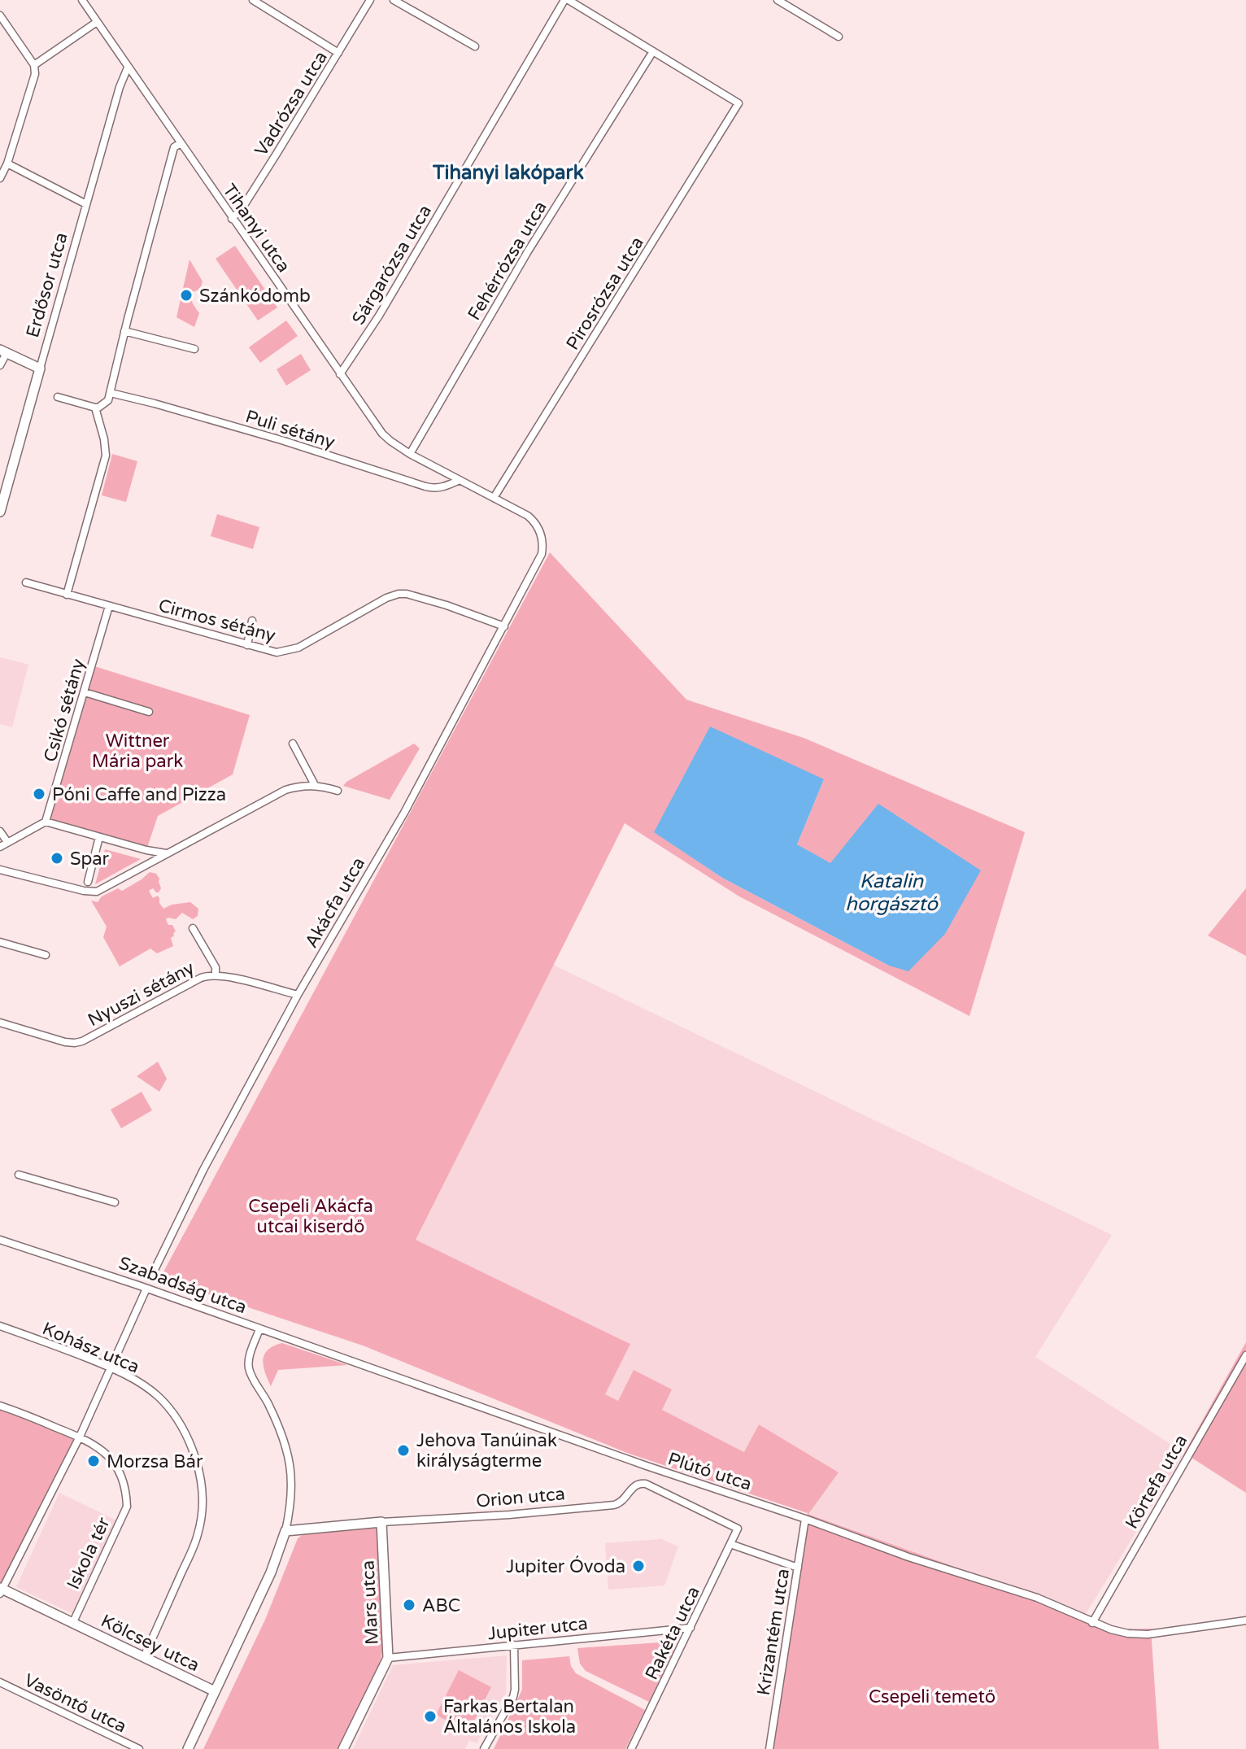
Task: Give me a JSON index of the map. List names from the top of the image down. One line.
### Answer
{"streets":{"street":["Vadrózsa utca","Tihanyi utca","Fehérrózsa utca","Sárgarózsa utca","Erdősor utca","Pirosrózsa utca","Puli sétány","Cirmos sétány","Csikó sétány","Akácfa utca","Nyuszi sétány","Szabadság utca","Kohász utca","Plútó utca","Körtefa utca","Orion utca","Iskola tér","Mars utca","Jupiter utca","Krizantém utca","Rakéta utca","Kölcsey utca","Vasöntő utca"]},"crossings":[["Vadrózsa utca","Tihanyi utca"],["Tihanyi utca","Fehérrózsa utca"],["Tihanyi utca","Sárgarózsa utca"],["Tihanyi utca","Erdősor utca"],["Tihanyi utca","Pirosrózsa utca"],["Tihanyi utca","Puli sétány"],["Tihanyi utca","Akácfa utca"],["Fehérrózsa utca","Pirosrózsa utca"],["Cirmos sétány","Csikó sétány"],["Cirmos sétány","Akácfa utca"],["Akácfa utca","Nyuszi sétány"],["Szabadság utca","Plútó utca"],["Szabadság utca","Orion utca"],["Szabadság utca","Kölcsey utca"],["Kohász utca","Kölcsey utca"],["Plútó utca","Körtefa utca"],["Plútó utca","Krizantém utca"],["Orion utca","Mars utca"],["Orion utca","Rakéta utca"],["Iskola tér","Kölcsey utca"],["Mars utca","Jupiter utca"],["Jupiter utca","Rakéta utca"]],"districts":["Tihanyi lakópark"],"water":["Katalin horgásztó"],"parks":["Wittner Mária park","Csepeli Akácfa utcai kiserdő","Csepeli temető"],"places":["Szánkódomb","Póni Caffe and Pizza","Spar","Jehova Tanúinak királyságterme","Morzsa Bár","Jupiter Óvoda","ABC","Farkas Bertalan Általános Iskola"]}
